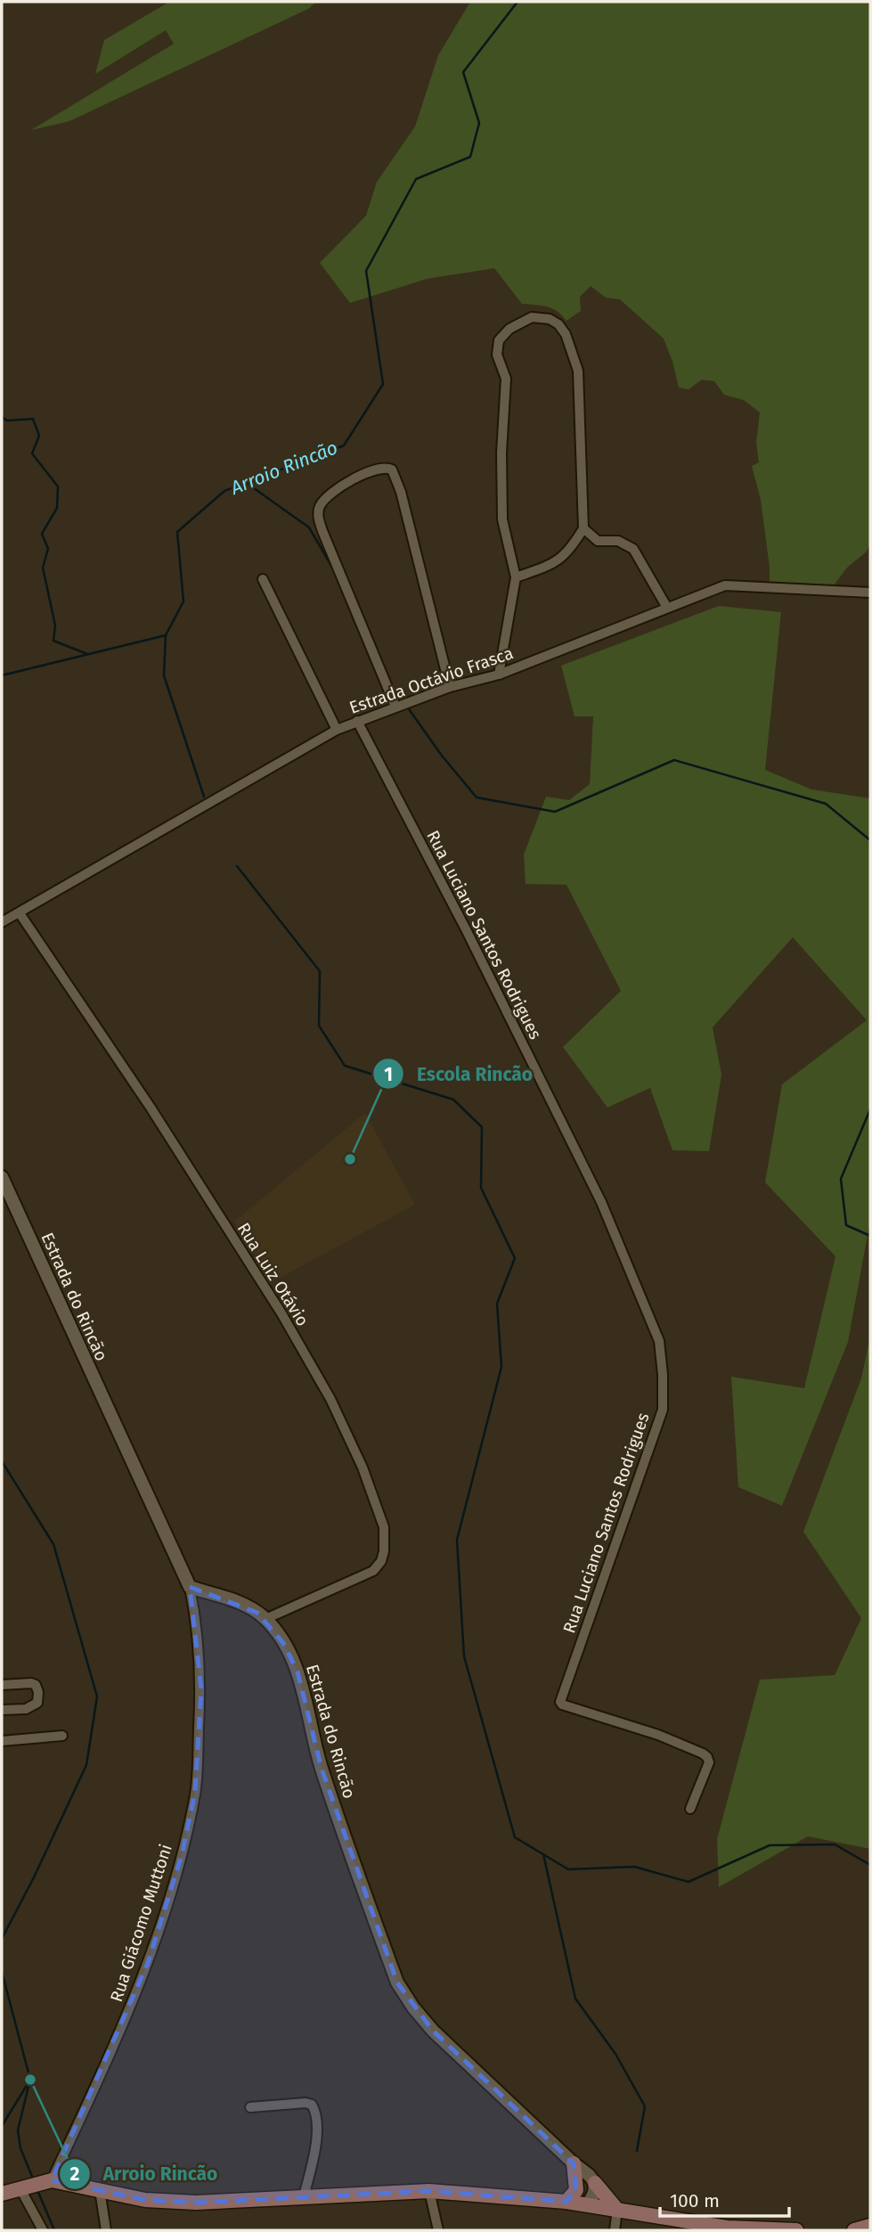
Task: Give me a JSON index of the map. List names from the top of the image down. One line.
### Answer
{"streets":{"street":["Estrada Octávio Frasca","Rua Luciano Santos Rodrigues","Rua Luiz Otávio","Estrada do Rincão","Rua Giácomo Muttoni"]},"crossings":[["Estrada Octávio Frasca","Rua Luciano Santos Rodrigues"],["Estrada Octávio Frasca","Rua Luiz Otávio"],["Rua Luiz Otávio","Estrada do Rincão"],["Estrada do Rincão","Rua Giácomo Muttoni"]],"water":["Arroio Rincão"],"places":["Escola Rincão","Arroio Rincão"],"scale_bar":"100 m"}
